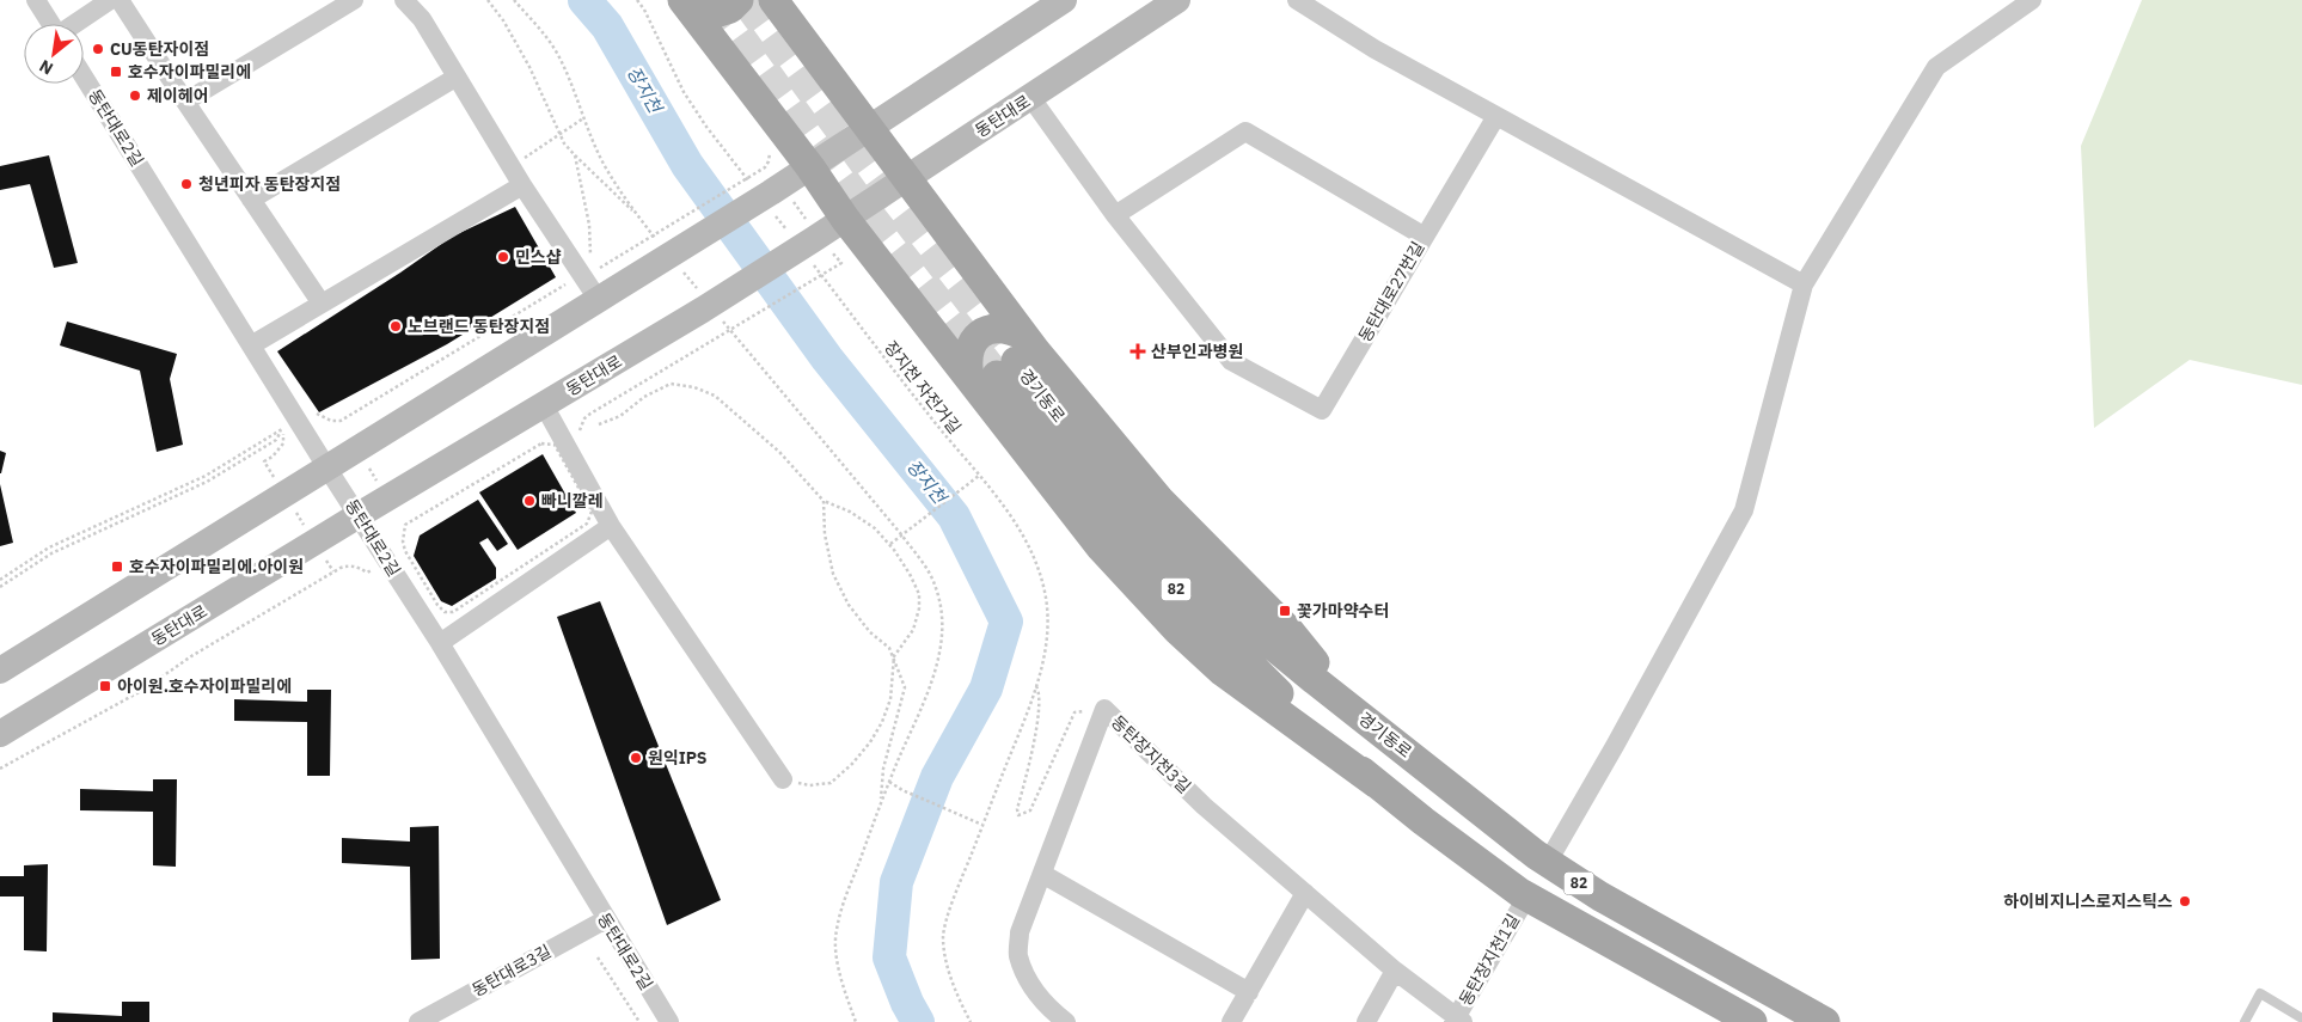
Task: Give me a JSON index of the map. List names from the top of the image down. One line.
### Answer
{"streets":{"main road":["동탄대로","경기동로","82"],"street":["동탄대로2길","동탄대로27번길","동탄장지천3길","동탄장지천1길","동탄대로3길"],"path":["장지천 자전거길"]},"crossings":[["동탄대로","동탄대로2길"],["동탄대로","동탄대로27번길"],["동탄대로","장지천 자전거길"],["동탄대로2길","동탄대로3길"],["경기동로","82"],["82","동탄장지천1길"],["동탄장지천3길","동탄장지천1길"]],"water":["장지천"],"places":{"other":["CU동탄자이점","제이헤어","청년피자 동탄장지점","민스샵","노브랜드 동탄장지점","빠니깔레","원익IPS","하이비지니스로지스틱스"],"transit":["호수자이파밀리에","호수자이파밀리에.아이원","꽃가마약수터","아이원.호수자이파밀리에"],"health":["산부인과병원"]},"north":"bottom left"}
